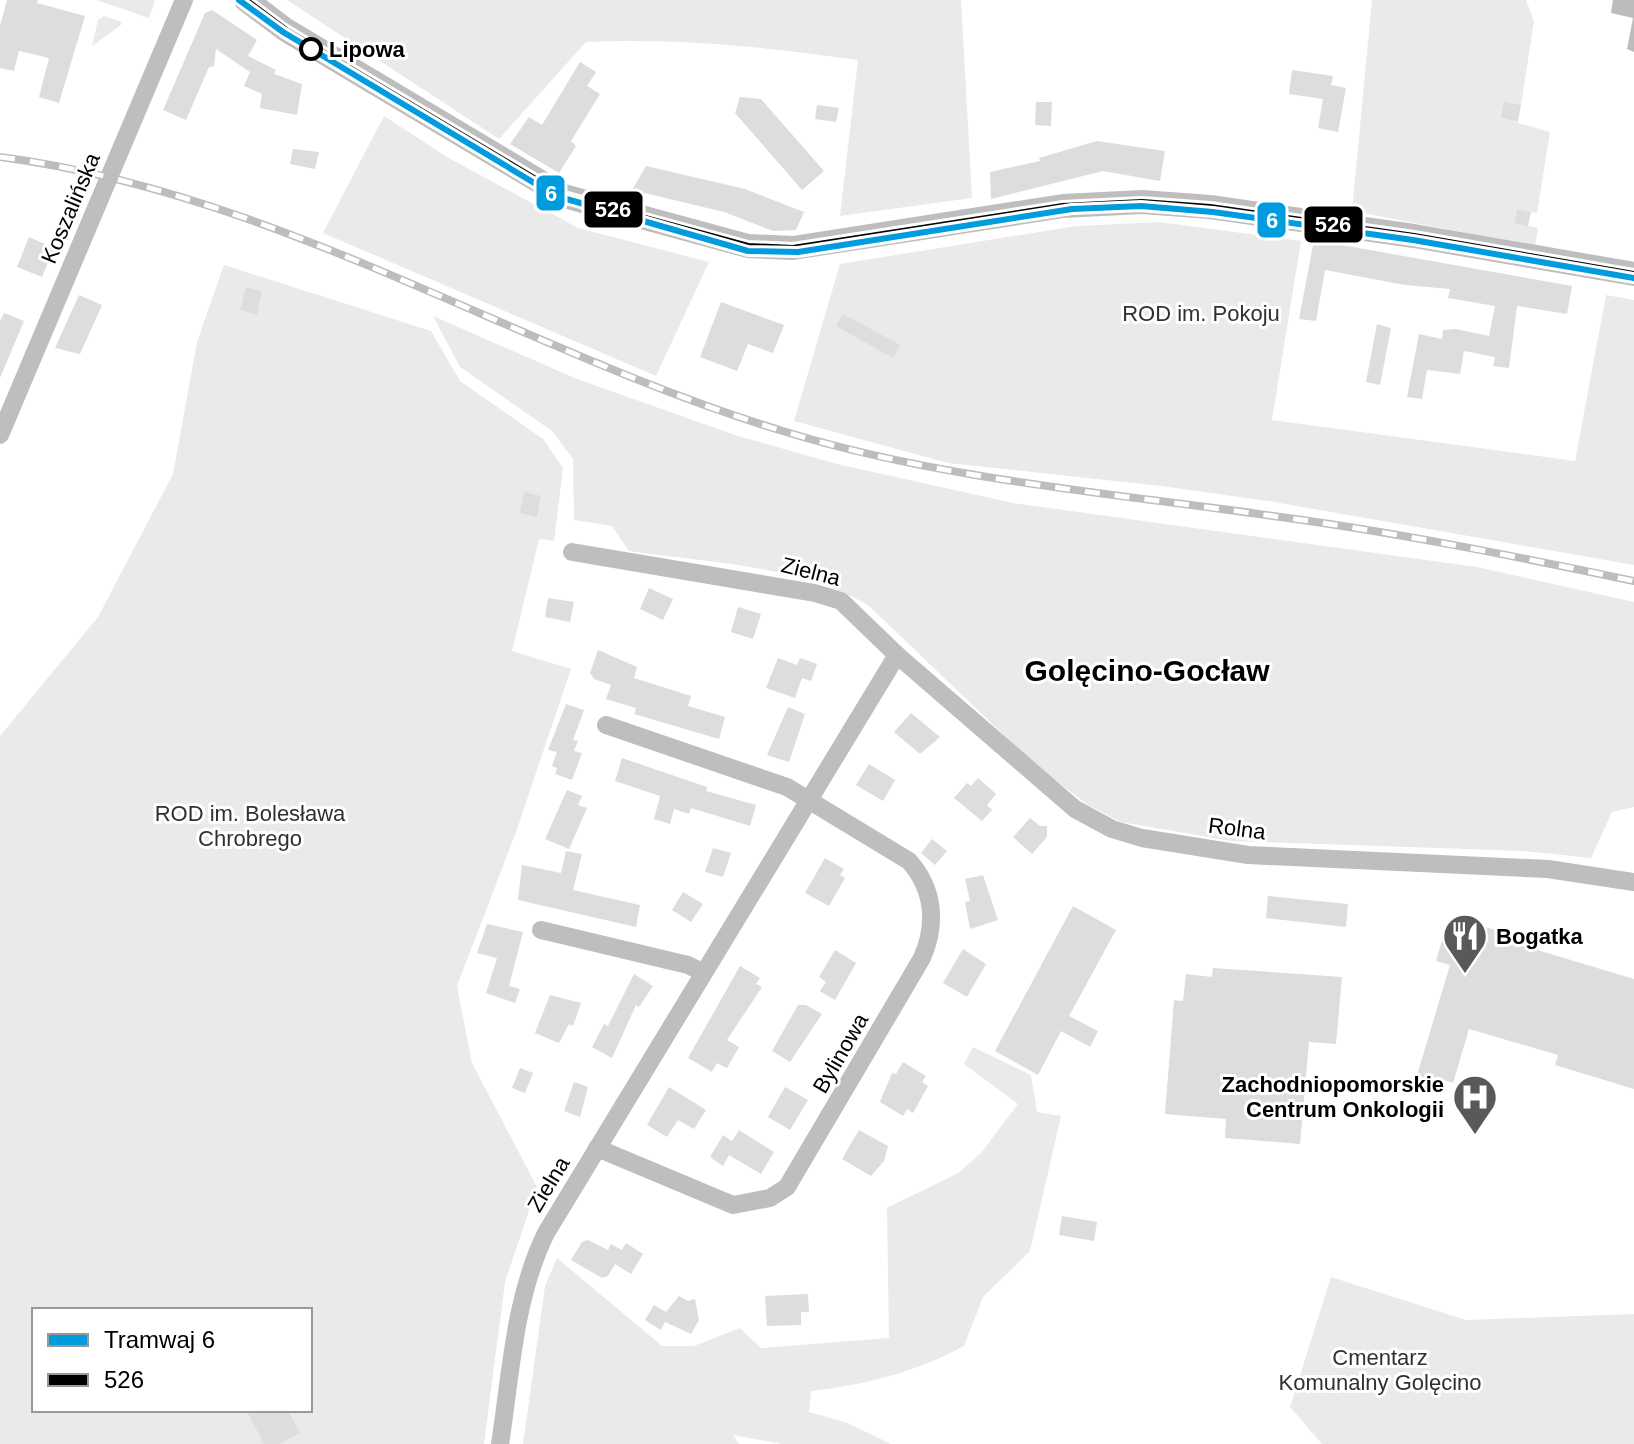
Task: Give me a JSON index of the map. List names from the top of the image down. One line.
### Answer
{"streets":{"street":["Koszalińska","Zielna","Rolna","Bylinowa"]},"crossings":[["Zielna","Rolna"],["Zielna","Bylinowa"]],"districts":["Golęcino-Gocław"],"parks":["ROD im. Pokoju","ROD im. Bolesława Chrobrego","Cmentarz Komunalny Golęcino"],"places":{"other":["Lipowa"],"restaurant":["Bogatka"],"hospital":["Zachodniopomorskie Centrum Onkologii"]},"lines":["tram line 6","transit line 526"],"legend":["Tramwaj 6","526"]}
